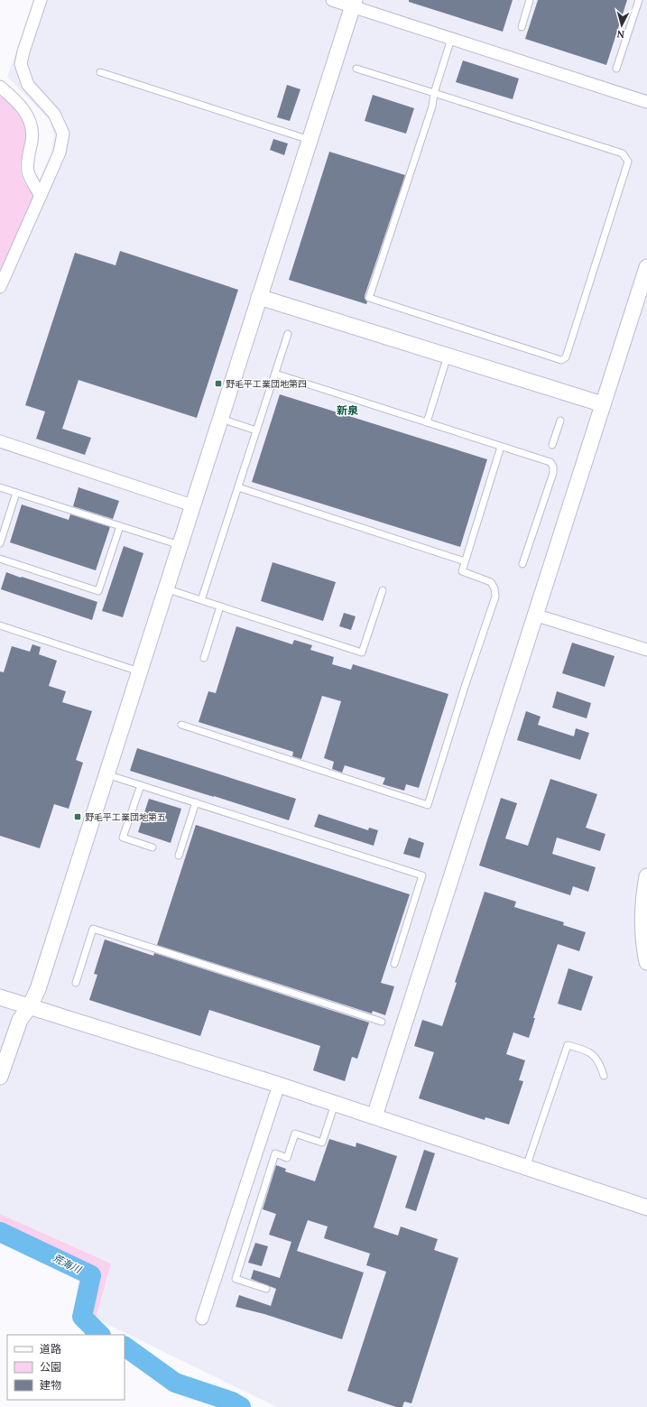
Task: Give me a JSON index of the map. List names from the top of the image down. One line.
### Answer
{"districts":["新泉"],"water":["荒海川"],"places":{"transit":["野毛平工業団地第四","野毛平工業団地第五"]},"legend":["道路","公園","建物"],"north":"bottom"}
